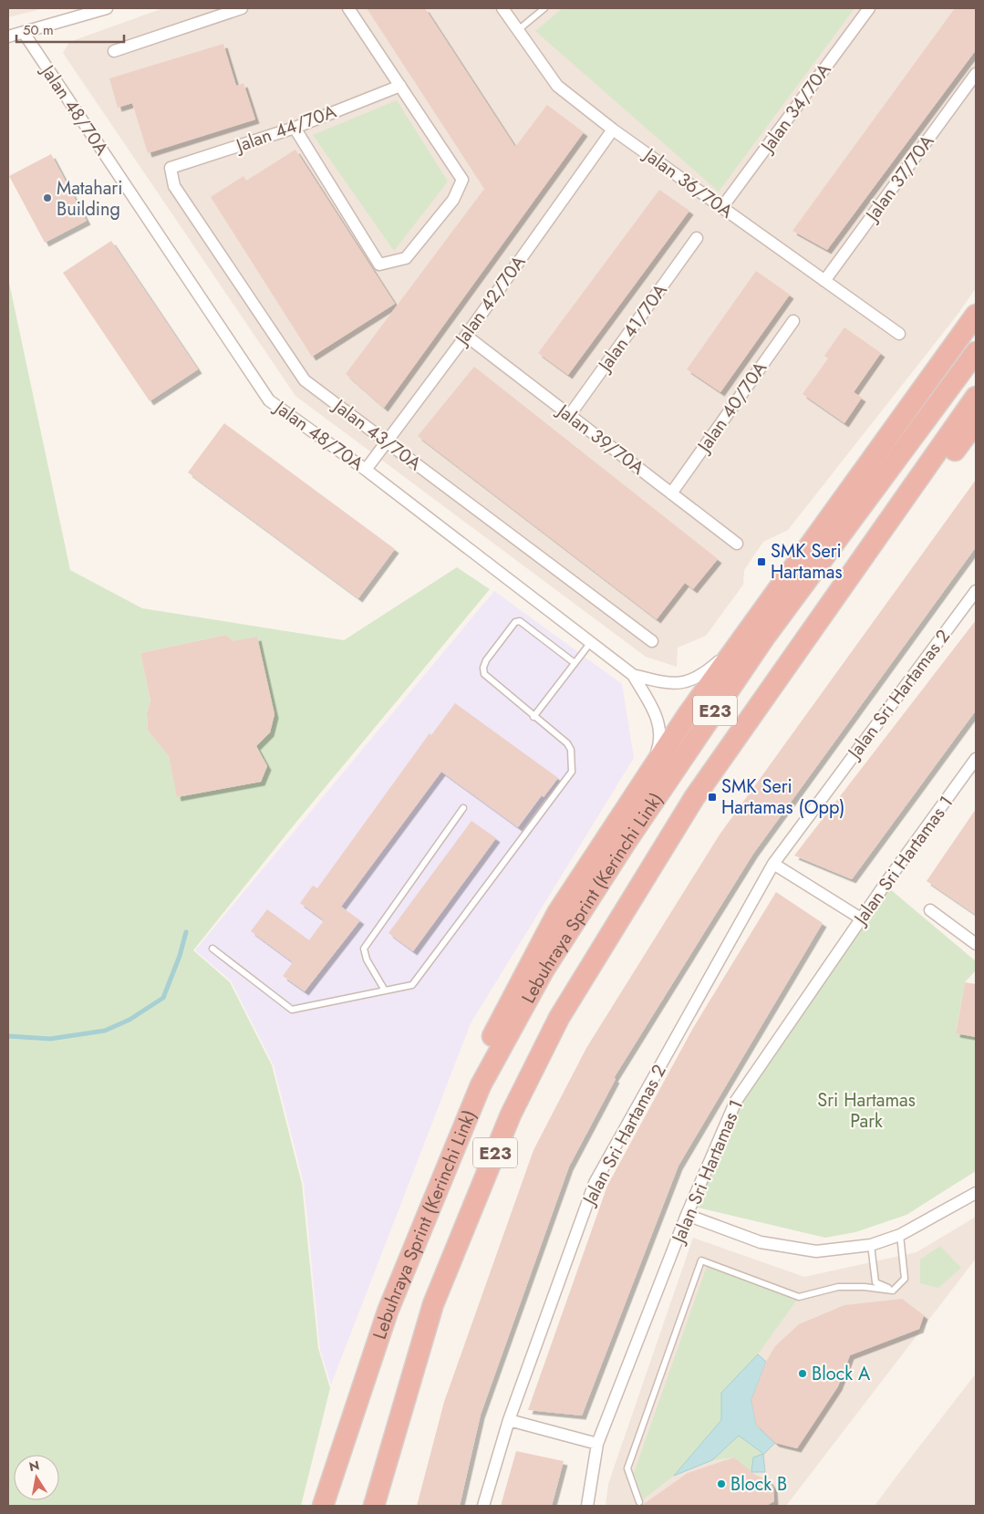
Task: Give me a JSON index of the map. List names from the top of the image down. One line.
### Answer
{"streets":{"highway":["E23","Lebuhraya Sprint (Kerinchi Link)"],"street":["Jalan 34/70A","Jalan 48/70A","Jalan 44/70A","Jalan 37/70A","Jalan 36/70A","Jalan 42/70A","Jalan 41/70A","Jalan 40/70A","Jalan 43/70A","Jalan 39/70A","Jalan Sri Hartamas 2","Jalan Sri Hartamas 1"]},"crossings":[["Jalan 34/70A","Jalan 36/70A"],["Jalan 48/70A","Jalan 42/70A"],["Jalan 44/70A","Jalan 43/70A"],["Jalan 37/70A","Jalan 36/70A"],["Jalan 36/70A","Jalan 42/70A"],["Jalan 42/70A","Jalan 43/70A"],["Jalan 42/70A","Jalan 39/70A"],["Jalan 41/70A","Jalan 39/70A"],["Jalan 40/70A","Jalan 39/70A"]],"parks":["Sri Hartamas Park"],"places":{"other":["Matahari Building","Block A","Block B"],"transit":["SMK Seri Hartamas","SMK Seri Hartamas (Opp)"]},"scale_bar":"50 m","north":"top"}
